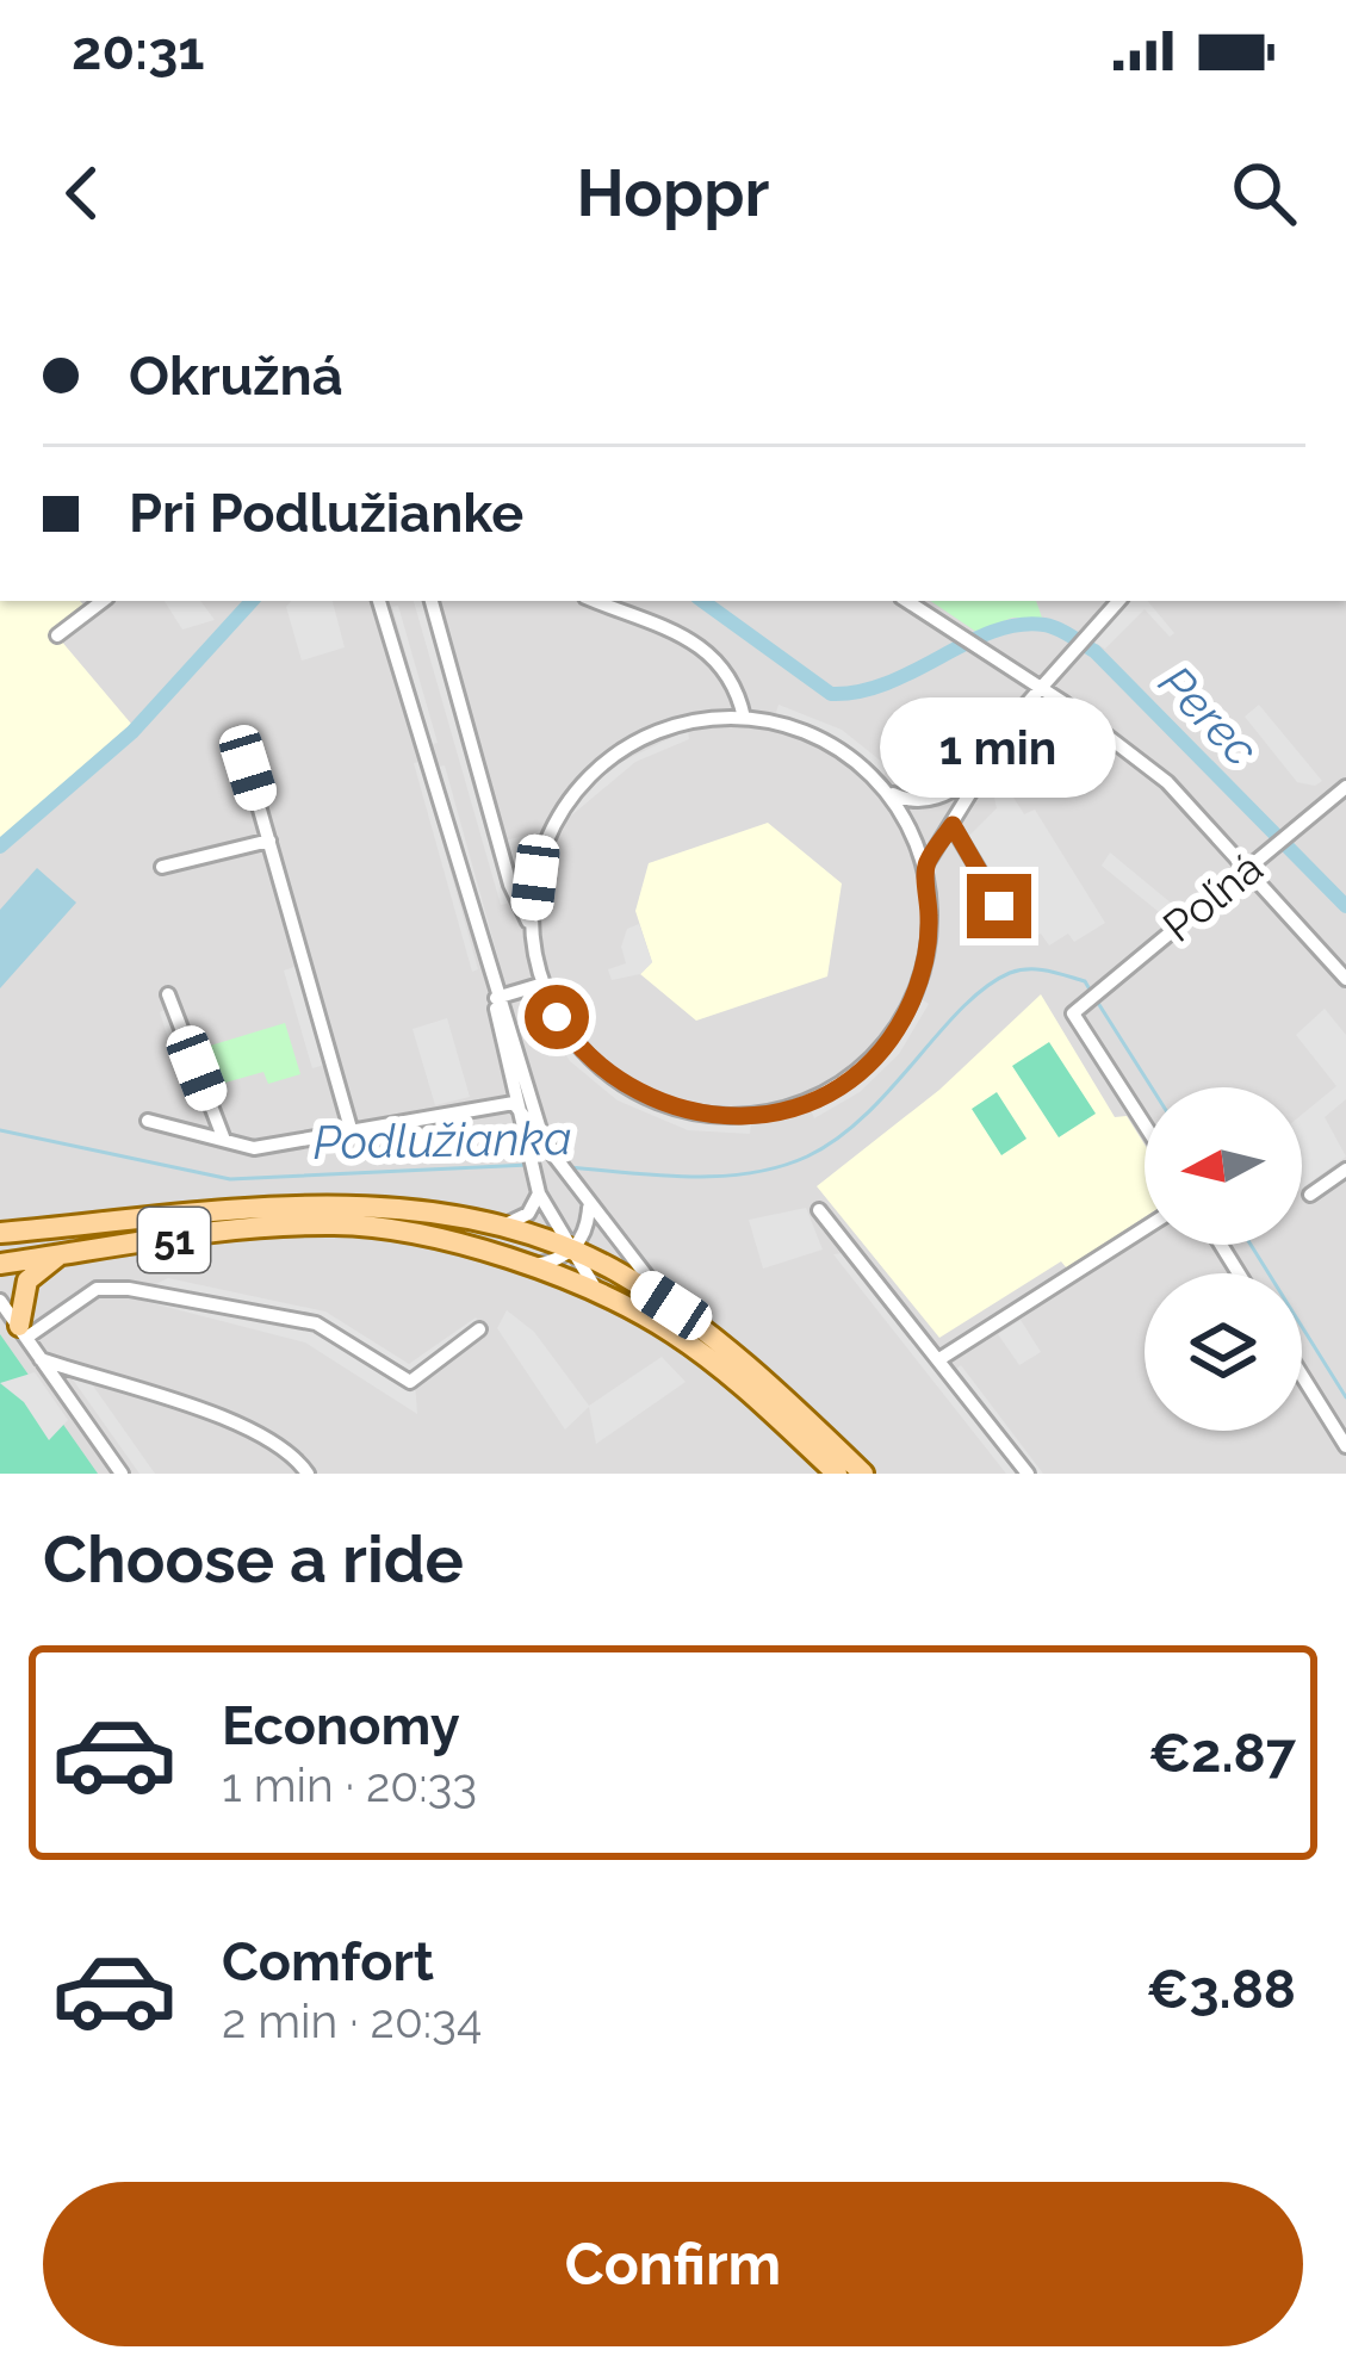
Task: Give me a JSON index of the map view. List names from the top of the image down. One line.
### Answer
{"streets":{"main road":["51"],"street":["Poľná"]},"water":["Perec","Podlužianka"],"north":"left","page":{"status":"20:31","header":"Hoppr","banner":["Okružná","Pri Podlužianke"],"bubble":"1 min","heading":"Choose a ride","list":[{"name":"Economy","note":"1 min · 20:33","value":"€2.87"},{"name":"Comfort","note":"2 min · 20:34","value":"€3.88"}],"buttons":"Confirm"}}
